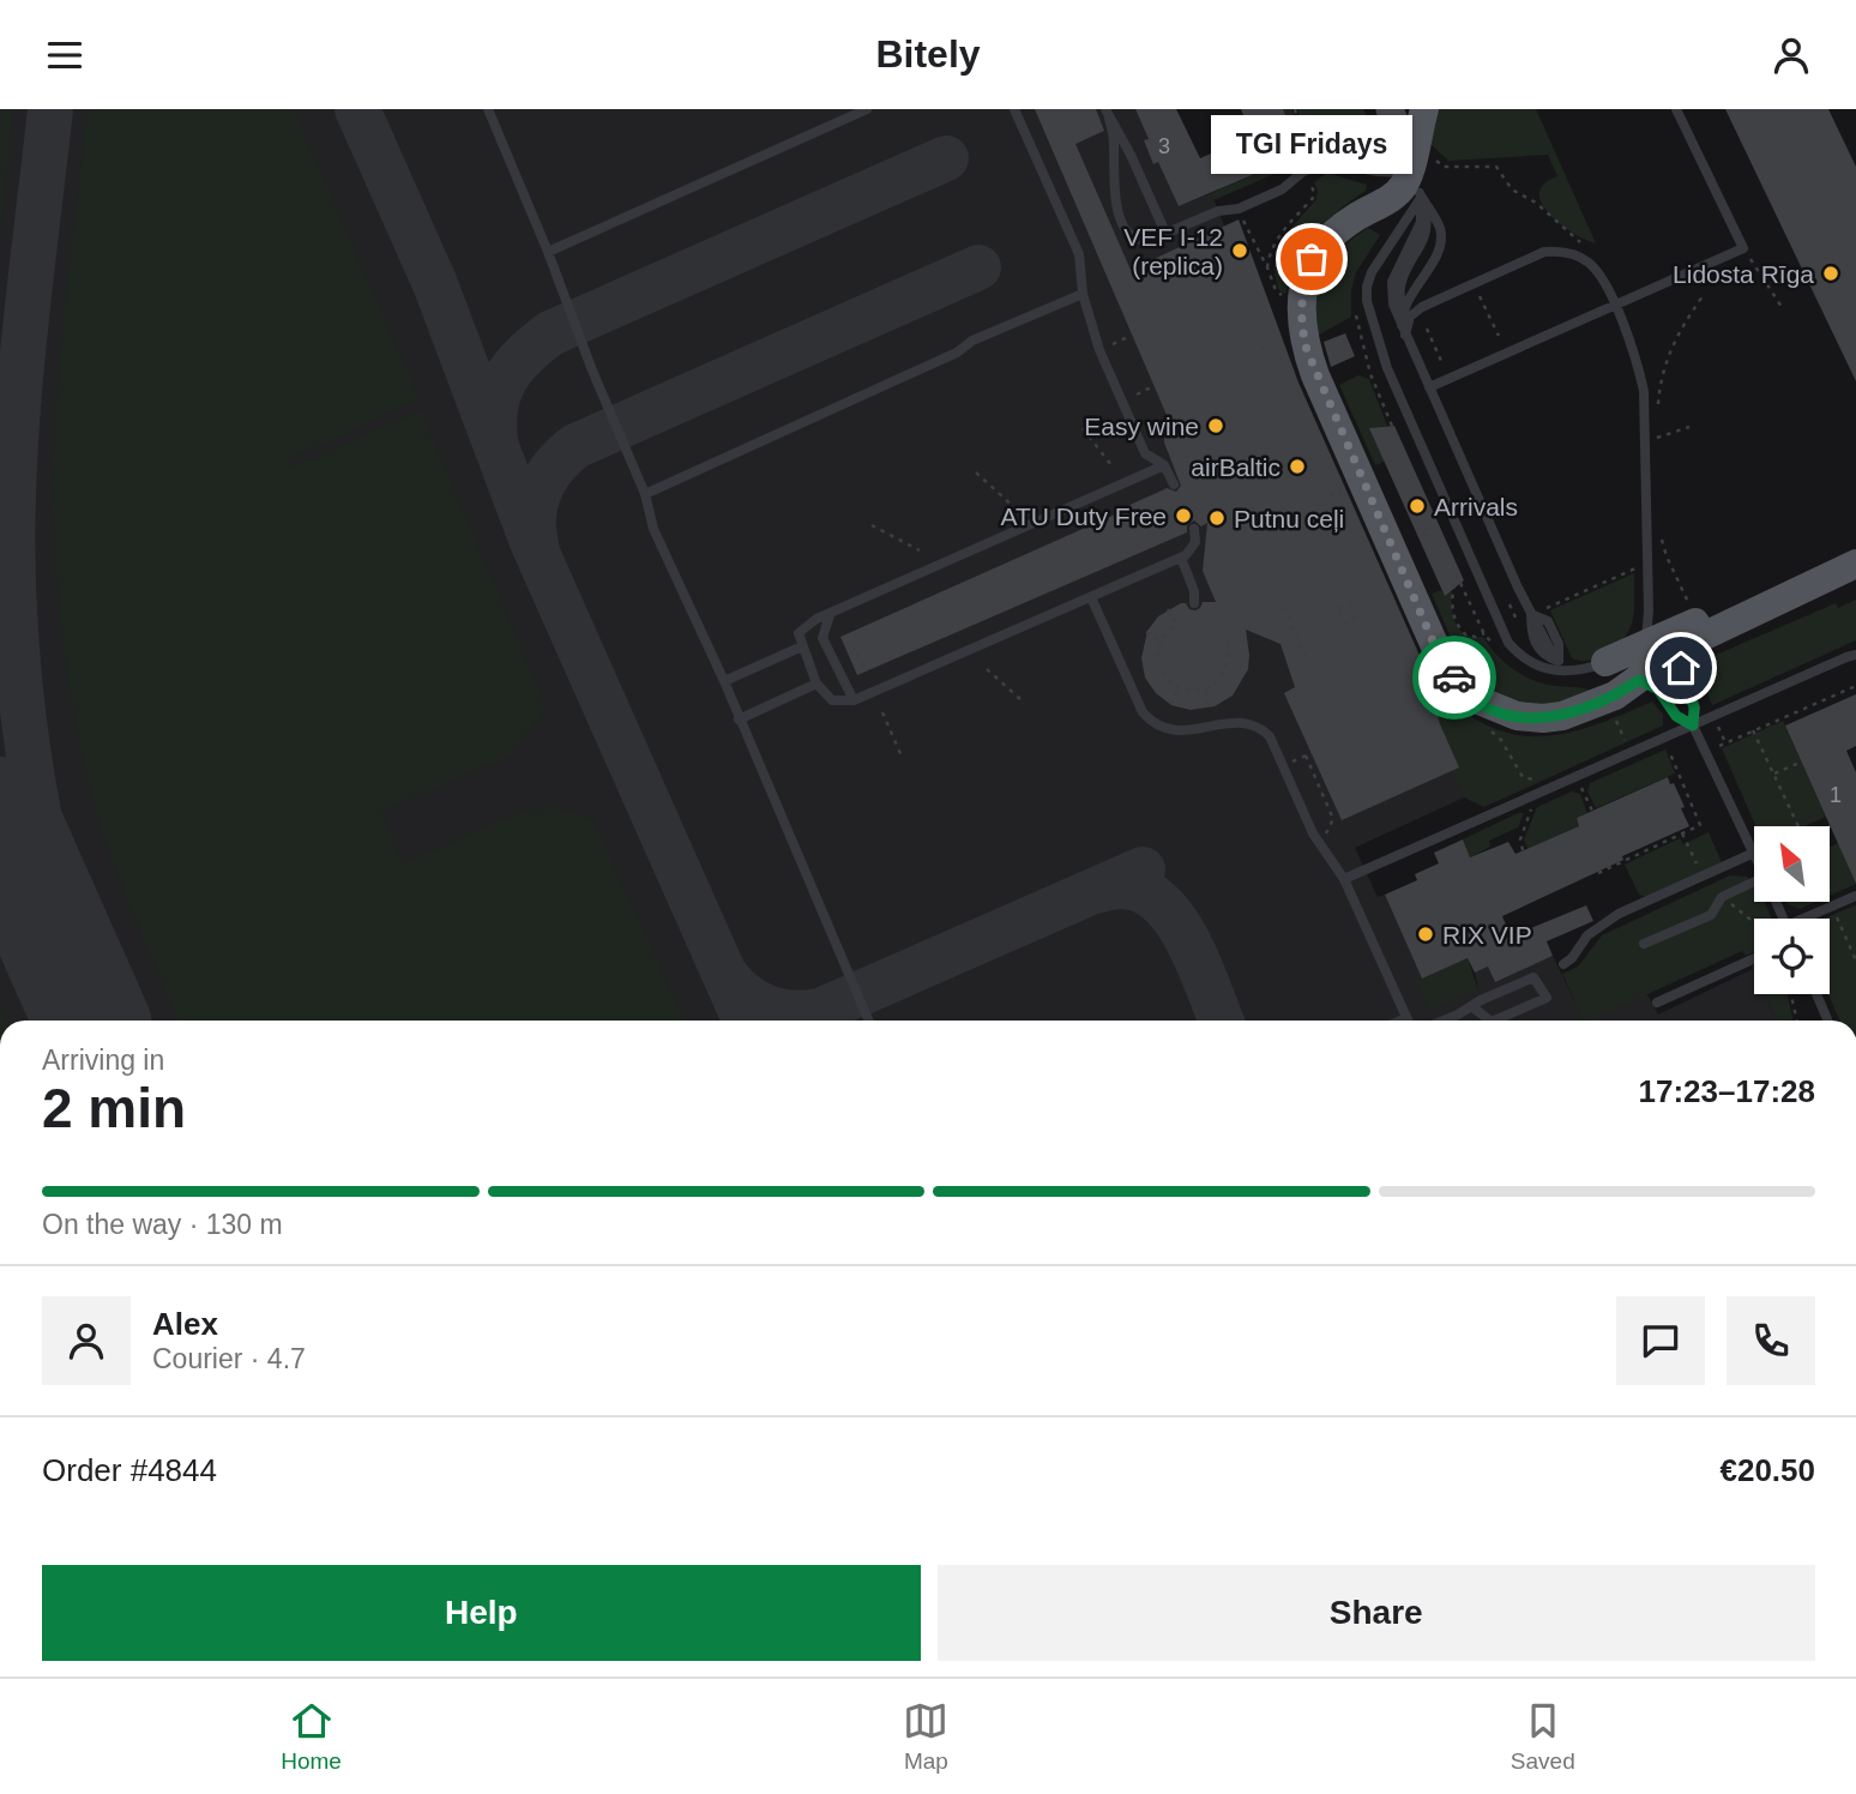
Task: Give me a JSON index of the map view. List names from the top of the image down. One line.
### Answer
{"places":["VEF I-12 (replica)","TGI Fridays","Lidosta Rīga","Easy wine","airBaltic","Arrivals","ATU Duty Free","Putnu ceļi","RIX VIP"],"house_numbers":["3","1"],"north":"top left","page":{"header":"Bitely","bubble":"TGI Fridays","heading":["2 min","Arriving in","17:23–17:28"],"panel":["Alex","Courier · 4.7","Order #4844","€20.50"],"bar":"On the way · 130 m","buttons":["Help","Share"],"tabs":["Home","Map","Saved"]}}
